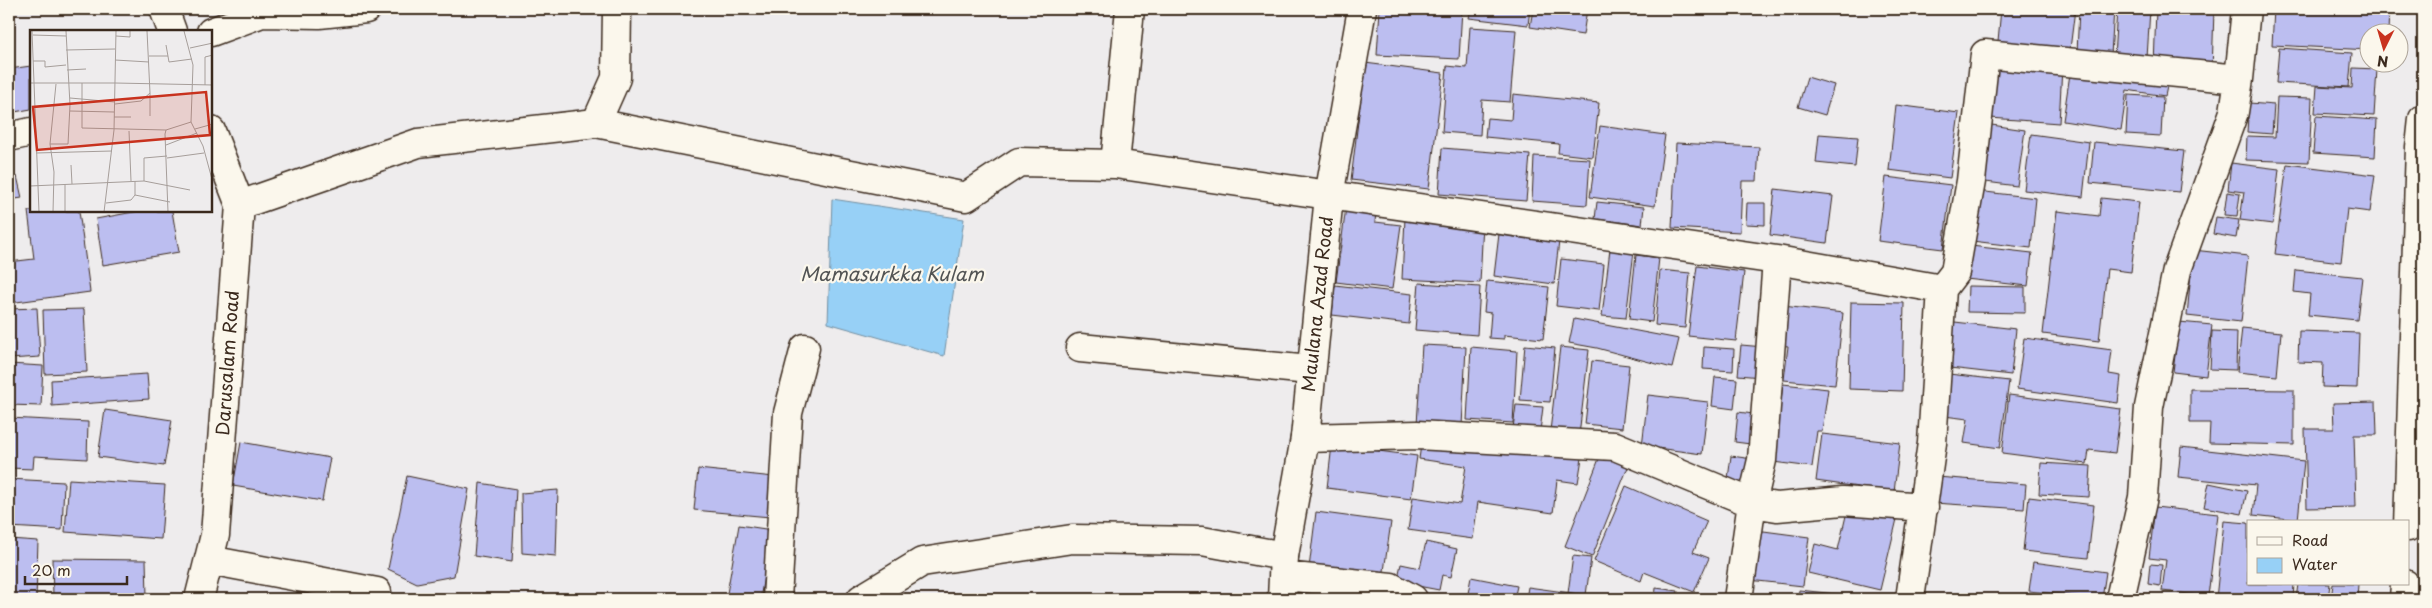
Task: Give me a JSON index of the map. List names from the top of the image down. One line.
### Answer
{"streets":{"street":["Maulana Azad Road","Darusalam Road"]},"water":["Mamasurkka Kulam"],"legend":["Road","Water"],"scale_bar":"20 m","north":"bottom"}
